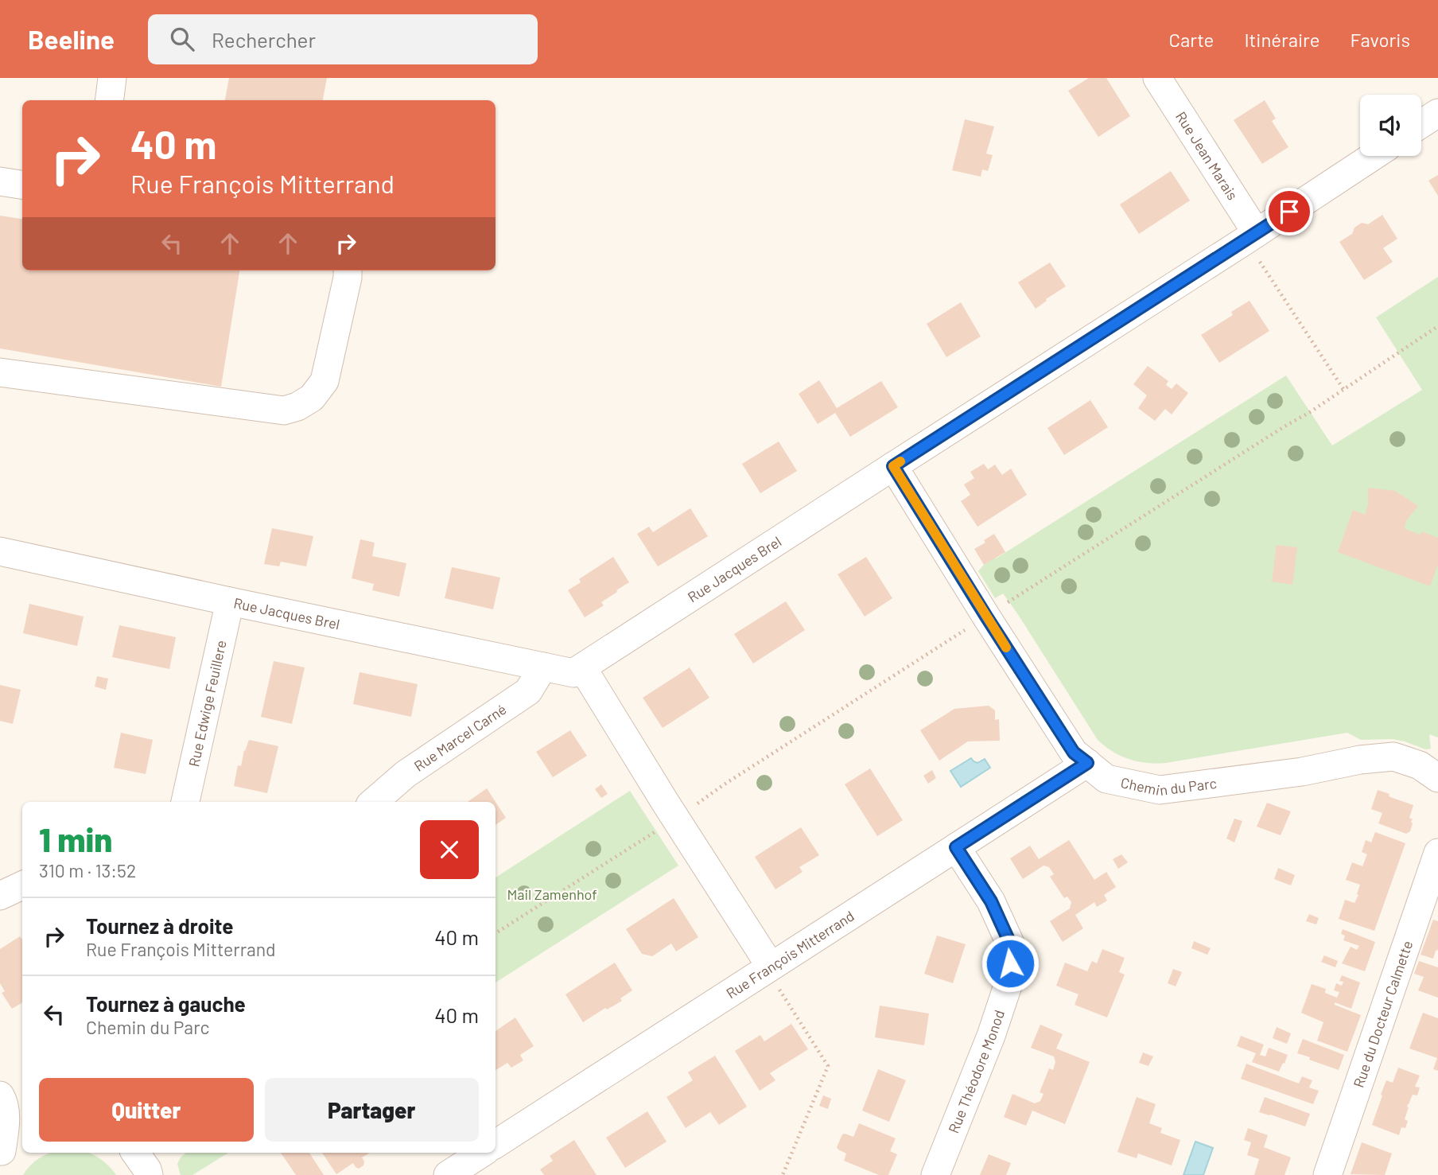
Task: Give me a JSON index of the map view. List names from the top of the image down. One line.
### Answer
{"streets":{"street":["Rue Jean Marais","Rue Jacques Brel","Rue Edwige Feuillere","Rue Marcel Carné","Chemin du Parc","Rue François Mitterrand","Rue du Docteur Calmette","Rue Théodore Monod"]},"crossings":[["Rue Jean Marais","Rue Jacques Brel"],["Rue Jacques Brel","Rue Edwige Feuillere"],["Rue Jacques Brel","Rue Marcel Carné"],["Rue Jacques Brel","Chemin du Parc"],["Chemin du Parc","Rue François Mitterrand"],["Rue François Mitterrand","Rue Théodore Monod"]],"parks":["Mail Zamenhof"],"page":{"header":"Beeline","search":"Rechercher","nav":["Carte","Itinéraire","Favoris"],"turn":["40 m","Rue François Mitterrand"],"heading":["1 min","310 m · 13:52"],"list":[{"name":"Tournez à droite","note":"Rue François Mitterrand","value":"40 m"},{"name":"Tournez à gauche","note":"Chemin du Parc","value":"40 m"}],"buttons":["Quitter","Partager"]}}
